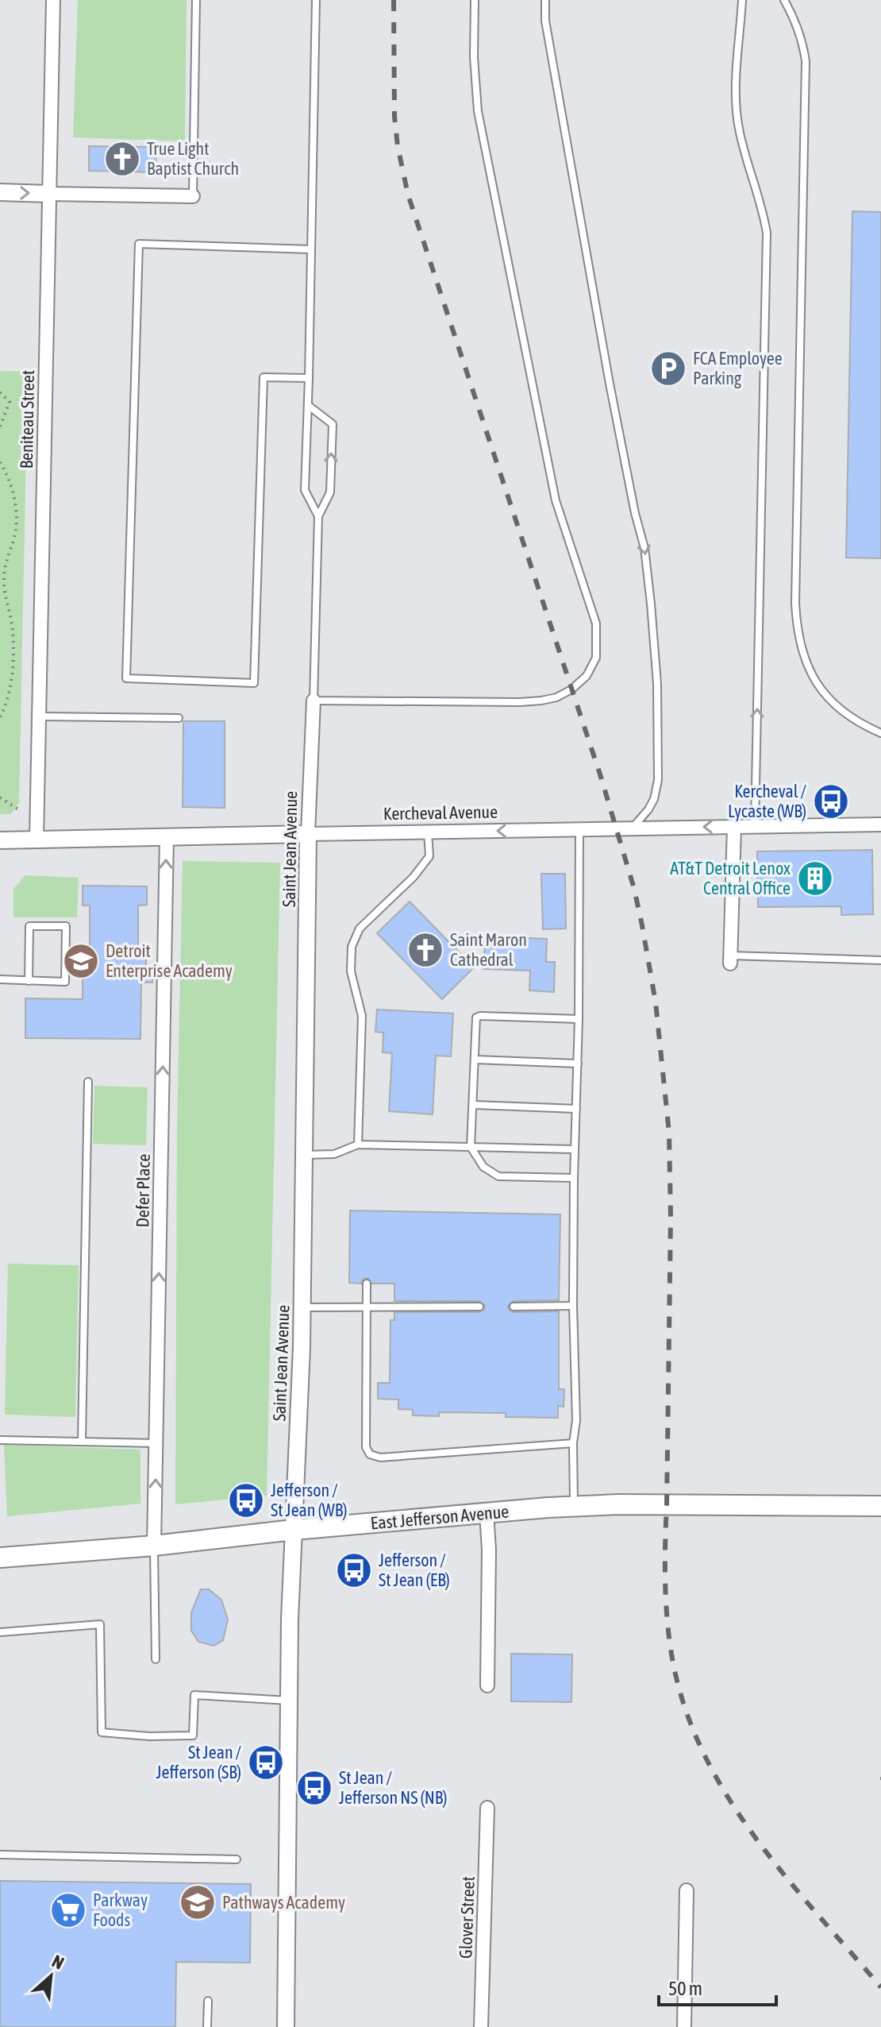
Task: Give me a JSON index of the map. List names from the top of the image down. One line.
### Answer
{"streets":{"main road":["East Jefferson Avenue"],"street":["Beniteau Street","Kercheval Avenue","Saint Jean Avenue","Defer Place","Glover Street"]},"crossings":[["Beniteau Street","Kercheval Avenue"],["Kercheval Avenue","Saint Jean Avenue"],["Kercheval Avenue","Defer Place"],["Saint Jean Avenue","East Jefferson Avenue"],["Defer Place","East Jefferson Avenue"]],"one_way":["Defer Place"],"places":{"church":["True Light Baptist Church","Saint Maron Cathedral"],"parking":["FCA Employee Parking"],"bus stop":["Kercheval / Lycaste (WB)","Jefferson / St Jean (WB)","Jefferson / St Jean (EB)","St Jean / Jefferson (SB)","St Jean / Jefferson NS (NB)"],"building":["AT&T Detroit Lenox Central Office"],"school or university":["Detroit Enterprise Academy","Pathways Academy"],"supermarket":["Parkway Foods"]},"scale_bar":"50 m","north":"top right"}
